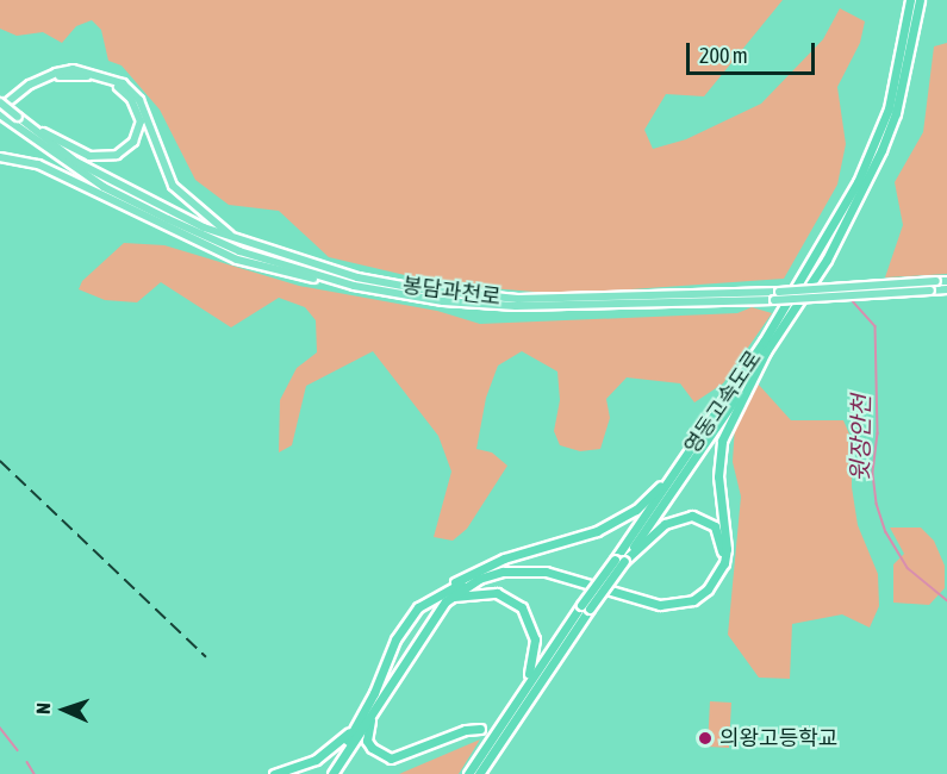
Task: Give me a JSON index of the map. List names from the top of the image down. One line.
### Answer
{"streets":{"highway":["봉담과천로","영동고속도로"]},"water":["윗장안천"],"places":["의왕고등학교"],"scale_bar":"200 m","north":"left"}
